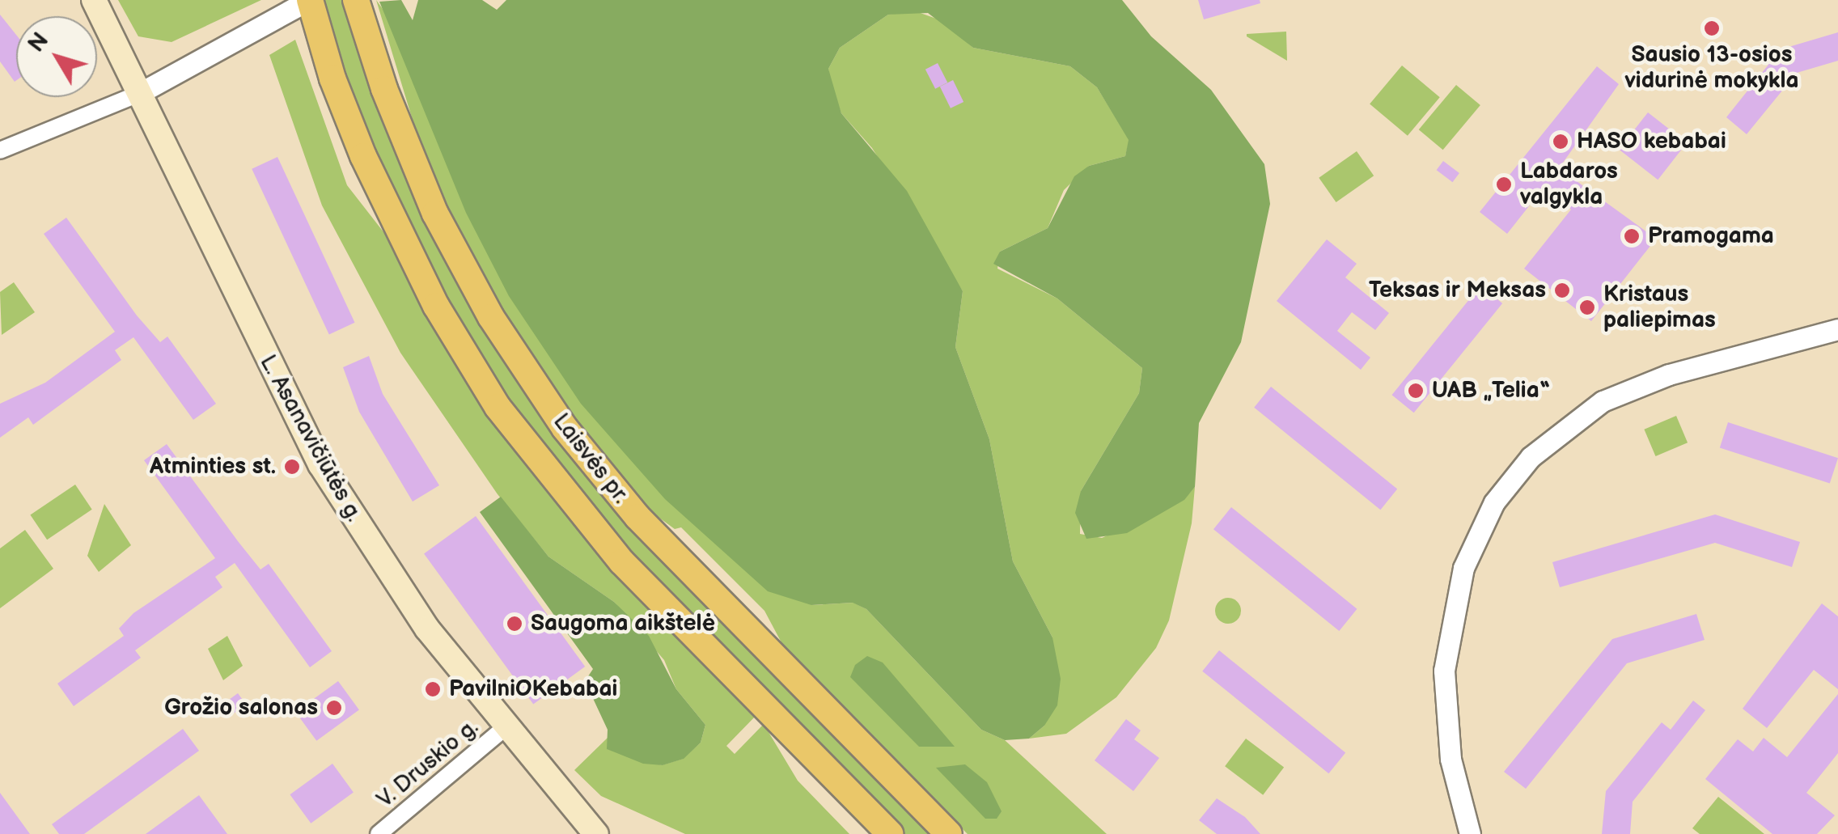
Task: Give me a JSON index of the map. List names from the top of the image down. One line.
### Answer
{"streets":{"main road":["L. Asanavičiūtės g.","Laisvės pr."],"street":["V. Druskio g."]},"crossings":[["L. Asanavičiūtės g.","V. Druskio g."]],"places":["Sausio 13-osios vidurinė mokykla","HASO kebabai","Labdaros valgykla","Pramogama","Teksas ir Meksas","Kristaus paliepimas","UAB „Telia“","Atminties st.","Saugoma aikštelė","PavilniOKebabai","Grožio salonas"],"north":"top left"}
